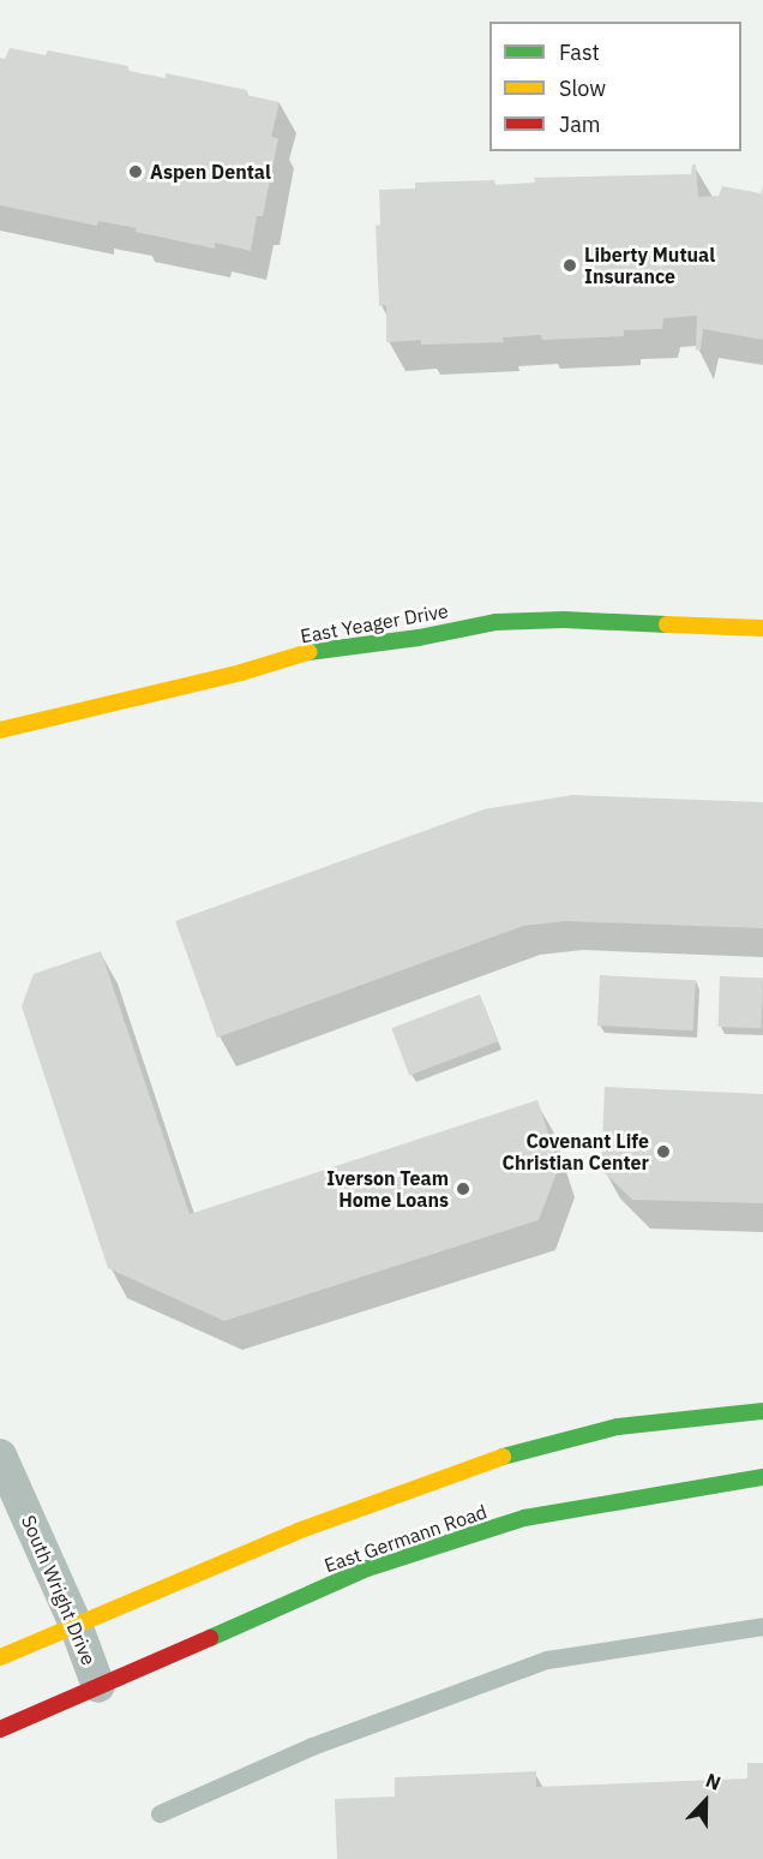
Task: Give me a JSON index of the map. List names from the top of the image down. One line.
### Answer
{"streets":{"main road":["East Yeager Drive","East Germann Road"],"street":["South Wright Drive"]},"crossings":[["East Germann Road","South Wright Drive"]],"places":["Aspen Dental","Liberty Mutual Insurance","Covenant Life Christian Center","Iverson Team Home Loans"],"legend":["Fast","Slow","Jam"],"north":"top"}
